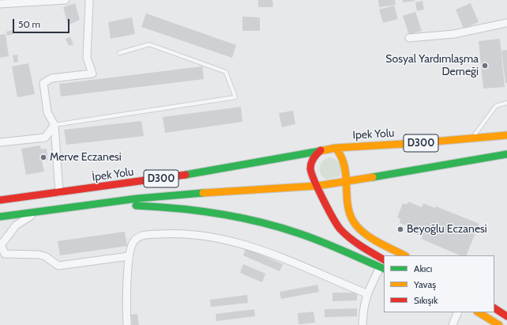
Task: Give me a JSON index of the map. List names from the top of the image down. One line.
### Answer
{"streets":{"main road":["Ipek Yolu","D300","İpek Yolu"]},"crossings":[["Ipek Yolu","D300"],["Ipek Yolu","İpek Yolu"],["D300","İpek Yolu"]],"places":["Sosyal Yardımlaşma Derneği","Merve Eczanesi","Beyoğlu Eczanesi"],"legend":["Akıcı","Yavaş","Sıkışık"],"scale_bar":"50 m"}
